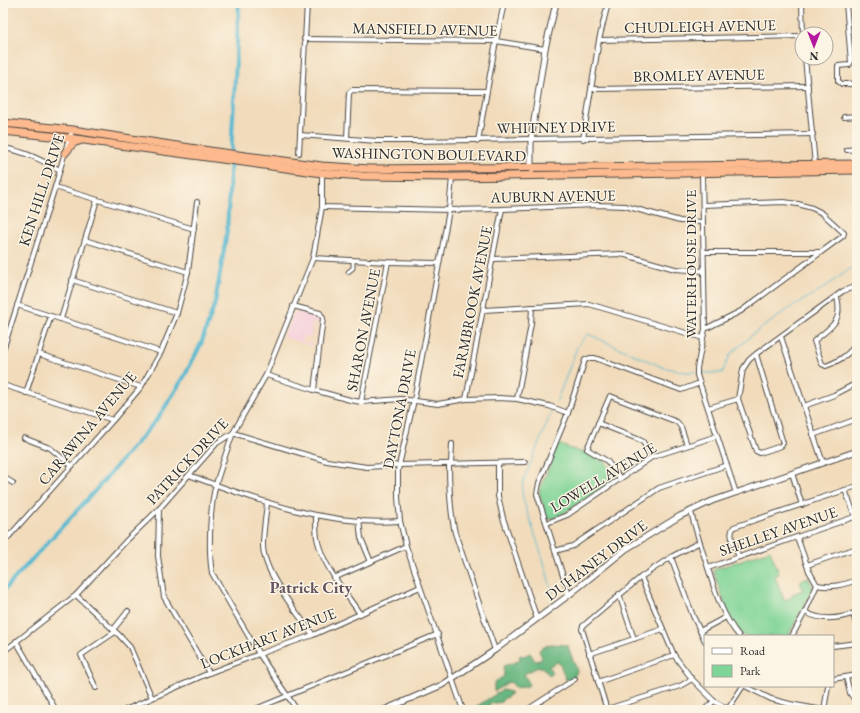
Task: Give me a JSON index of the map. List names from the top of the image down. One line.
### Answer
{"streets":{"highway":["WASHINGTON BOULEVARD"],"street":["CHUDLEIGH AVENUE","MANSFIELD AVENUE","BROMLEY AVENUE","WHITNEY DRIVE","KEN HILL DRIVE","AUBURN AVENUE","WATERHOUSE DRIVE","FARMBROOK AVENUE","SHARON AVENUE","DAYTONA DRIVE","CARAWINA AVENUE","PATRICK DRIVE","LOWELL AVENUE","SHELLEY AVENUE","DUHANEY DRIVE","LOCKHART AVENUE"]},"crossings":[["WASHINGTON BOULEVARD","KEN HILL DRIVE"],["WASHINGTON BOULEVARD","WATERHOUSE DRIVE"],["WASHINGTON BOULEVARD","DAYTONA DRIVE"],["WASHINGTON BOULEVARD","PATRICK DRIVE"],["AUBURN AVENUE","WATERHOUSE DRIVE"],["AUBURN AVENUE","FARMBROOK AVENUE"],["AUBURN AVENUE","DAYTONA DRIVE"],["AUBURN AVENUE","PATRICK DRIVE"],["WATERHOUSE DRIVE","LOWELL AVENUE"],["WATERHOUSE DRIVE","DUHANEY DRIVE"],["DAYTONA DRIVE","DUHANEY DRIVE"],["DAYTONA DRIVE","LOCKHART AVENUE"]],"districts":["Patrick City"],"legend":["Road","Park"],"north":"bottom"}
